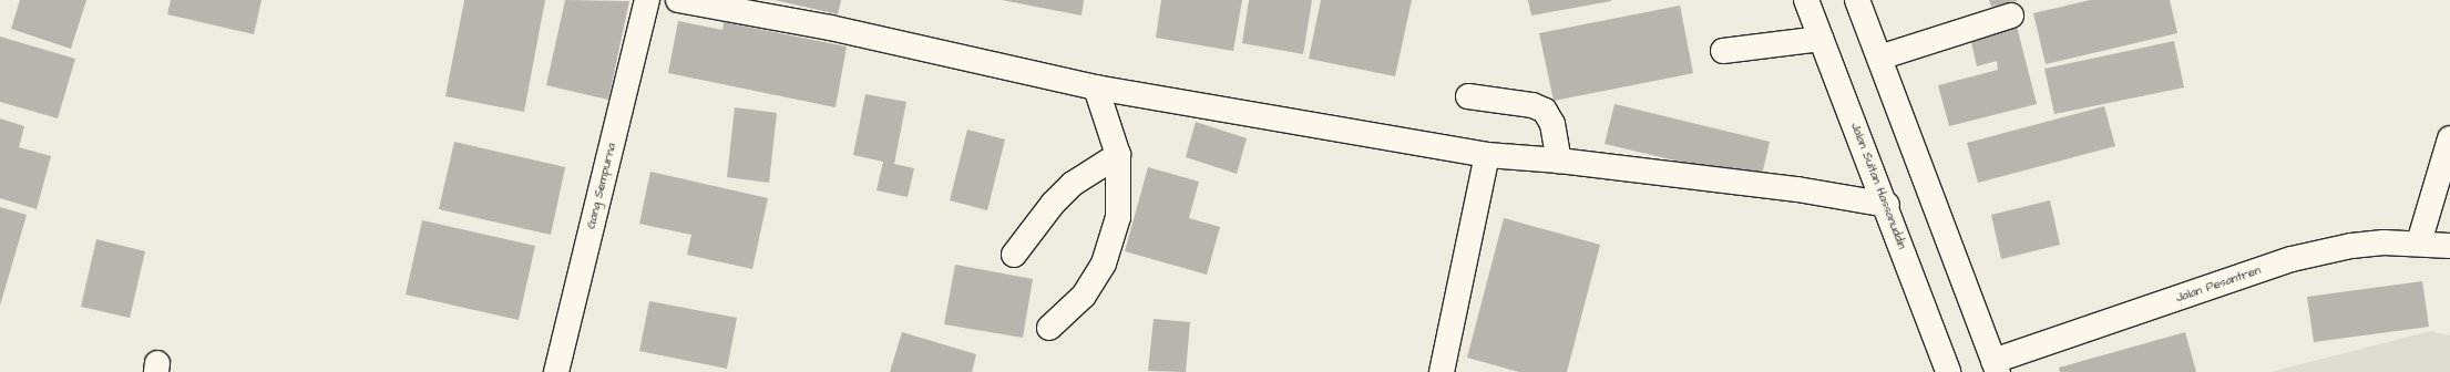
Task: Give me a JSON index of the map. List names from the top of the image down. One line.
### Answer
{"streets":{"street":["Gang Sempurna","Jalan Sultan Hassanuddin","Jalan Pesantren"]}}
